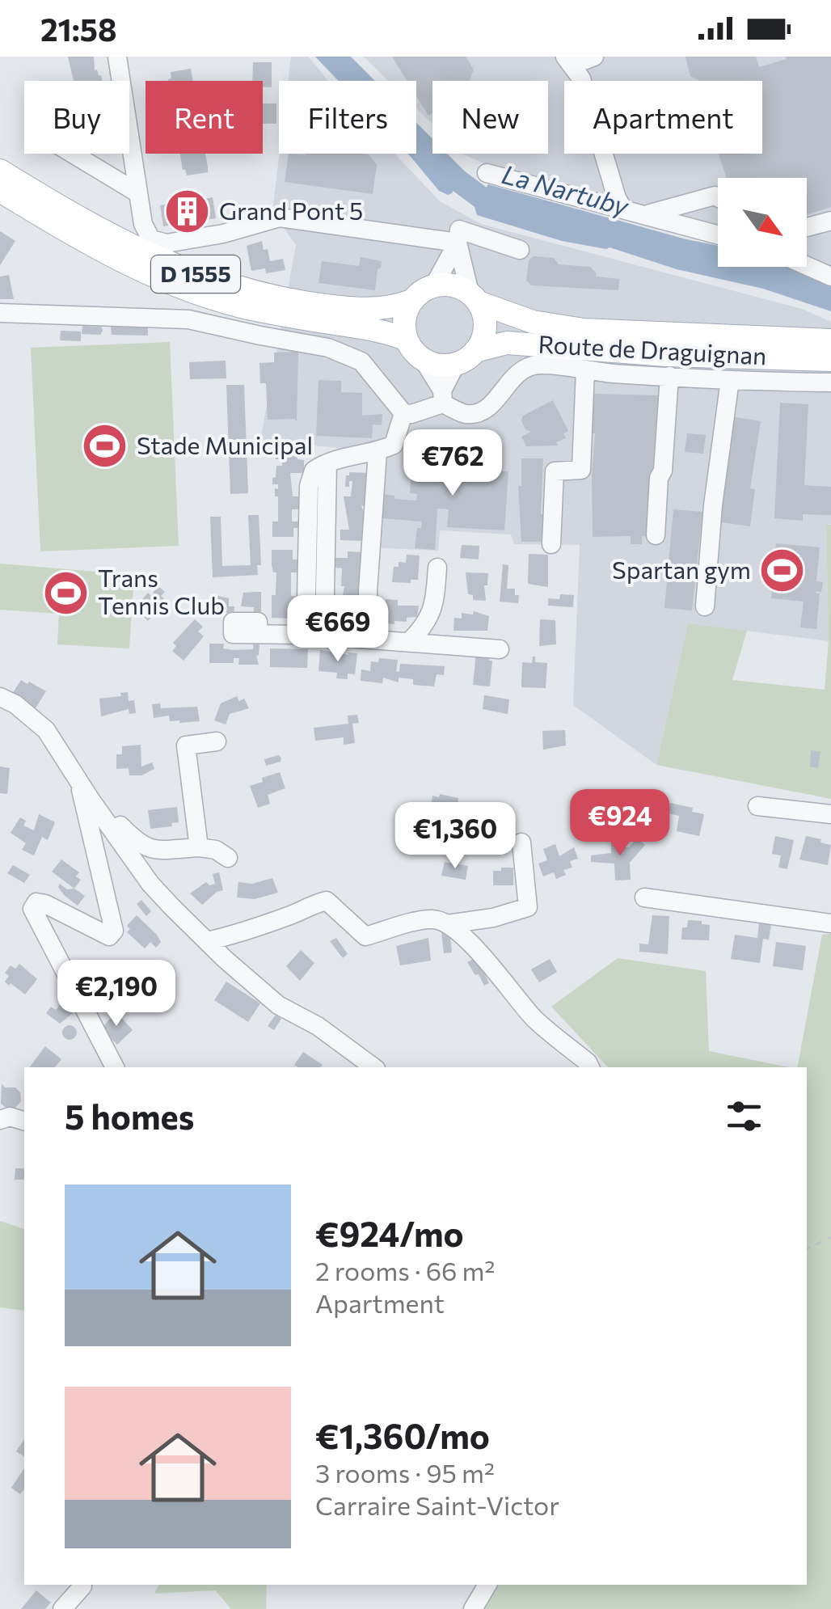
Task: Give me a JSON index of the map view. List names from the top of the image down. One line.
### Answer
{"streets":{"main road":["D 1555","Route de Draguignan"]},"crossings":[["D 1555","Route de Draguignan"]],"water":["La Nartuby"],"places":{"building":["Grand Pont 5"],"sports":["Stade Municipal","Spartan gym","Trans Tennis Club"]},"north":"bottom right","page":{"status":"21:58","chip":["Buy","Rent","Filters","New","Apartment"],"price":["€762","€669","€924","€1,360","€2,190"],"heading":"5 homes","list":[{"name":"€924/mo","note":"2 rooms · 66 m² · Apartment"},{"name":"€1,360/mo","note":"3 rooms · 95 m² · Carraire Saint-Victor"}]}}
